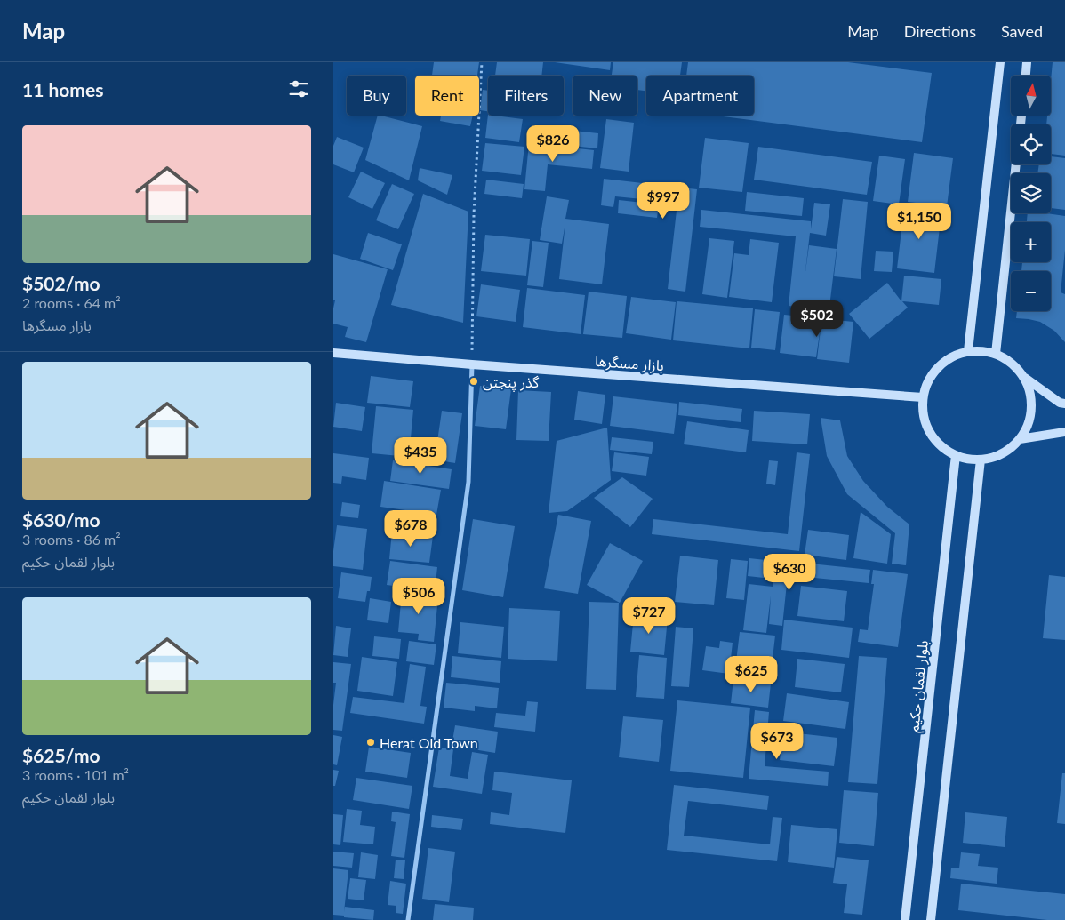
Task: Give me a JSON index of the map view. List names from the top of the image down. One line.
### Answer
{"streets":{"street":["بازار مسگرها","بلوار لقمان حکیم"]},"crossings":[["بازار مسگرها","بلوار لقمان حکیم"]],"places":["گذر پنجتن","Herat Old Town"],"north":"top","page":{"header":"Map","nav":["Map","Directions","Saved"],"heading":"11 homes","map_buttons":["+","−"],"chip":["Buy","Rent","Filters","New","Apartment"],"list":[{"name":"$502/mo","note":"2 rooms · 64 m² · بازار مسگرها"},{"name":"$630/mo","note":"3 rooms · 86 m² · بلوار لقمان حکیم"},{"name":"$625/mo","note":"3 rooms · 101 m² · بلوار لقمان حکیم"}],"price":["$826","$997","$1,150","$502","$435","$678","$630","$506","$727","$625","$673"]}}
